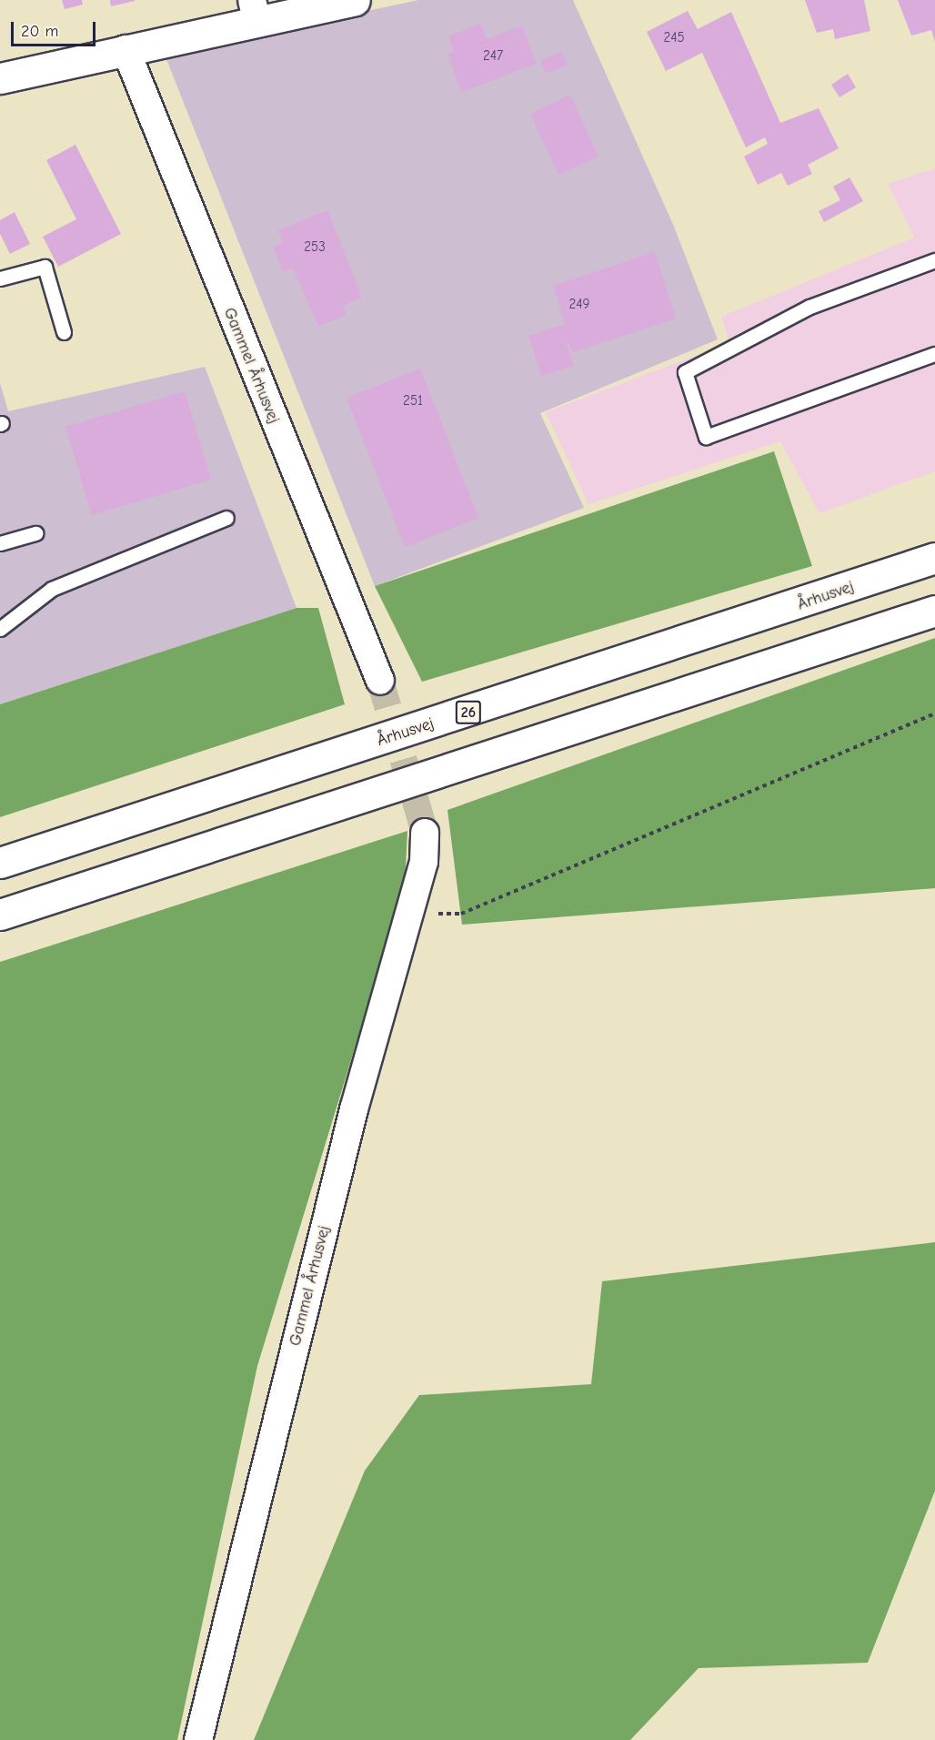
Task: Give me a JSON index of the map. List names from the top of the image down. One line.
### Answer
{"streets":{"main road":["Århusvej","26"],"street":["Gammel Århusvej"]},"house_numbers":["245","247","253","249","251"],"scale_bar":"20 m"}
